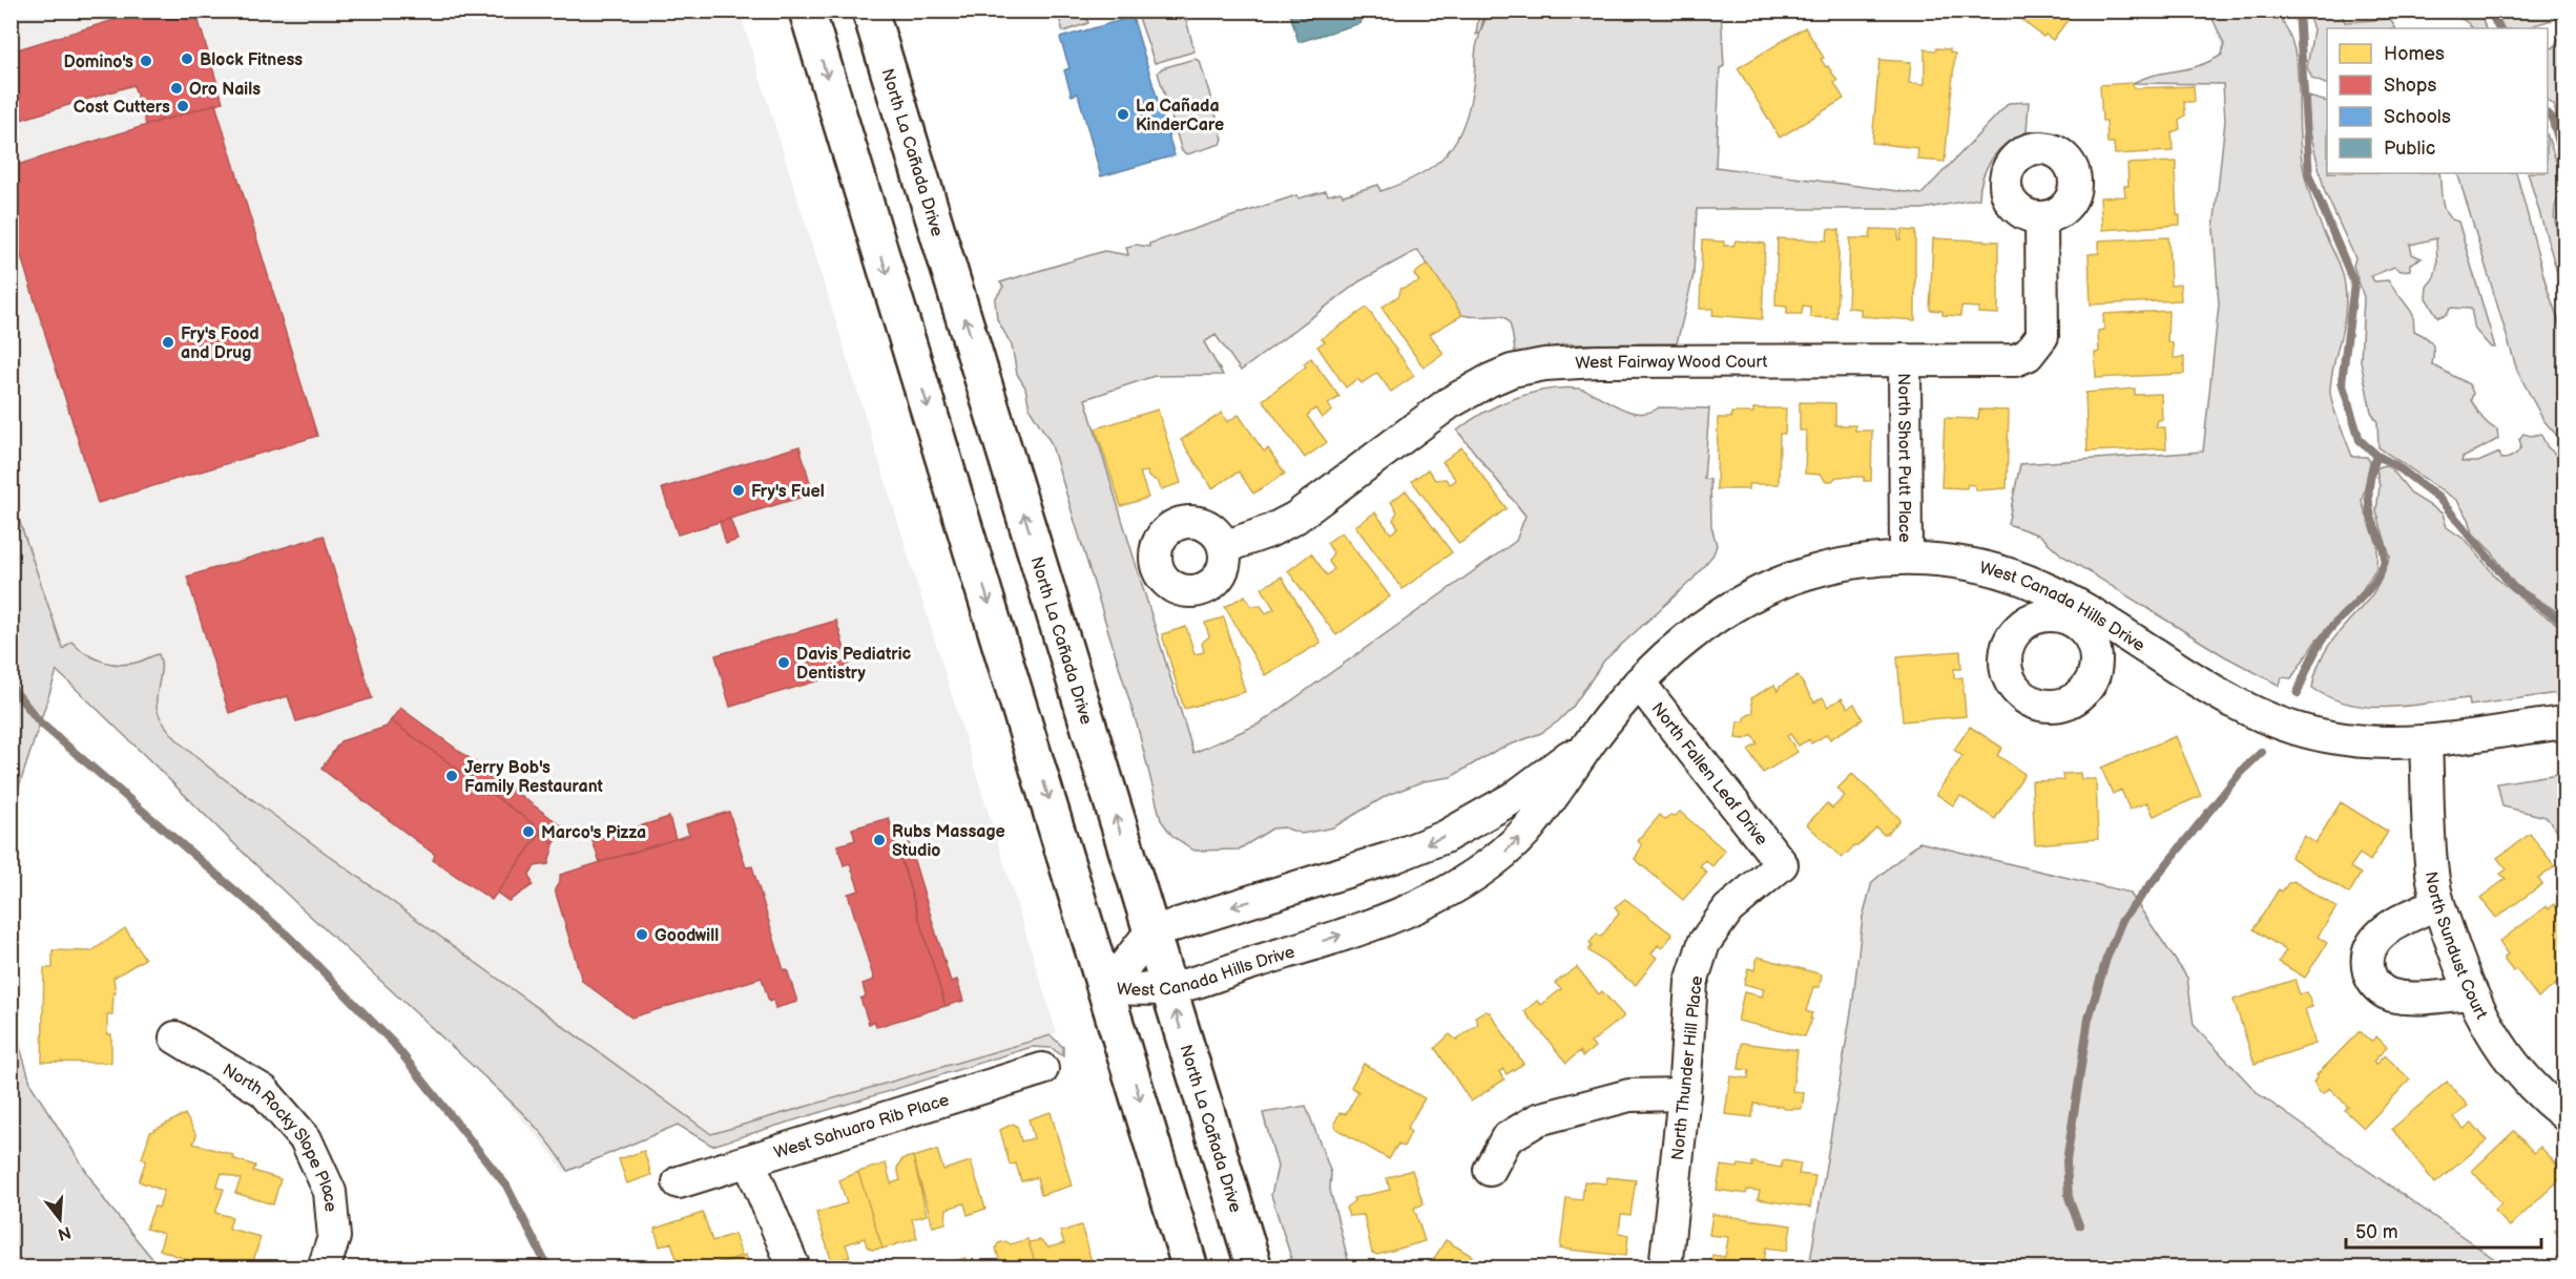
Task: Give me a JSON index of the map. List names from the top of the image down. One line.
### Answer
{"streets":{"main road":["North La Cañada Drive"],"street":["West Fairway Wood Court","North Short Putt Place","West Canada Hills Drive","North Fallen Leaf Drive","North Sundust Court","North Thunder Hill Place","West Sahuaro Rib Place","North Rocky Slope Place"]},"crossings":[["North La Cañada Drive","West Canada Hills Drive"],["West Fairway Wood Court","North Short Putt Place"],["North Short Putt Place","West Canada Hills Drive"],["West Canada Hills Drive","North Fallen Leaf Drive"],["West Canada Hills Drive","North Sundust Court"],["North Fallen Leaf Drive","North Thunder Hill Place"]],"places":["Block Fitness","Domino's","Oro Nails","Cost Cutters","La Cañada KinderCare","Fry's Food and Drug","Fry's Fuel","Davis Pediatric Dentistry","Jerry Bob's Family Restaurant","Marco's Pizza","Rubs Massage Studio","Goodwill"],"legend":["Homes","Shops","Schools","Public"],"scale_bar":"50 m","north":"bottom"}
